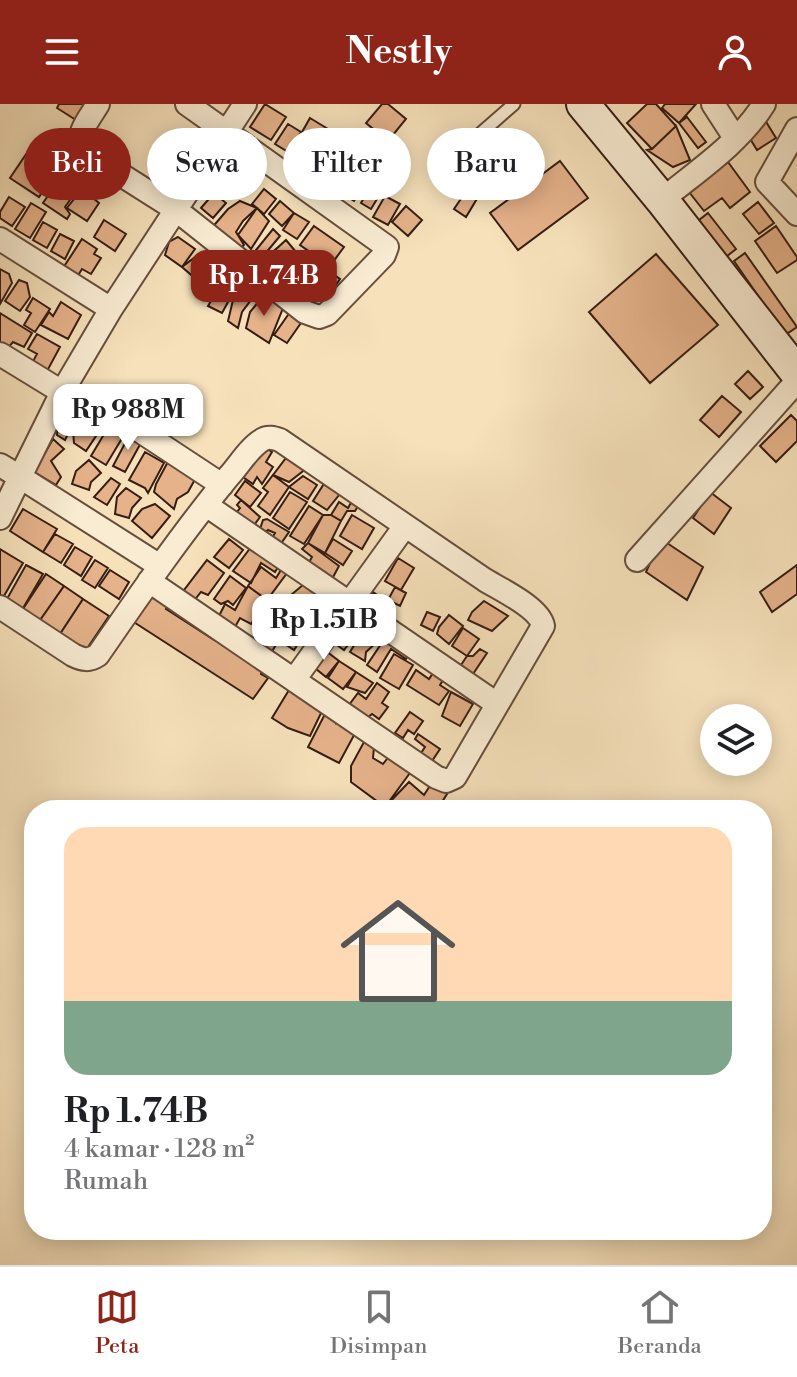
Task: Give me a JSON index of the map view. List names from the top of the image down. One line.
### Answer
{"page":{"header":"Nestly","chip":["Beli","Sewa","Filter","Baru"],"price":["Rp 1.74B","Rp 988M","Rp 1.51B"],"list":[{"name":"Rp 1.74B","note":"4 kamar · 128 m² · Rumah"}],"tabs":["Peta","Disimpan","Beranda"]}}
